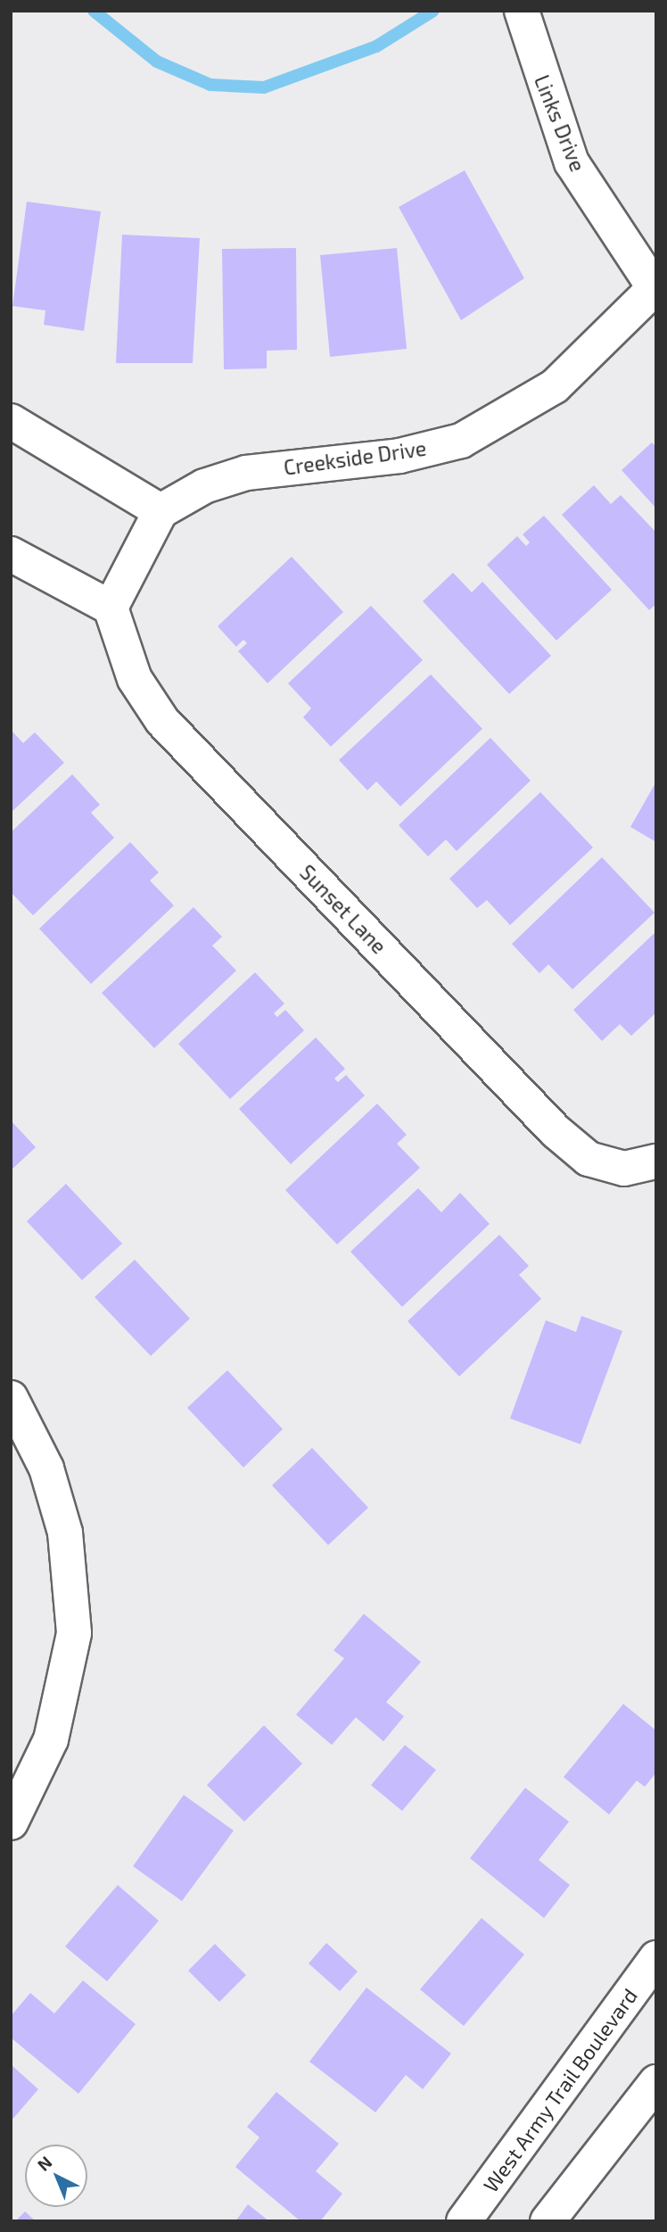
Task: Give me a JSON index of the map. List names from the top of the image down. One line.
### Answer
{"streets":{"street":["Links Drive","Creekside Drive","Sunset Lane","West Army Trail Boulevard"]},"crossings":[["Links Drive","Creekside Drive"]],"north":"top left"}
